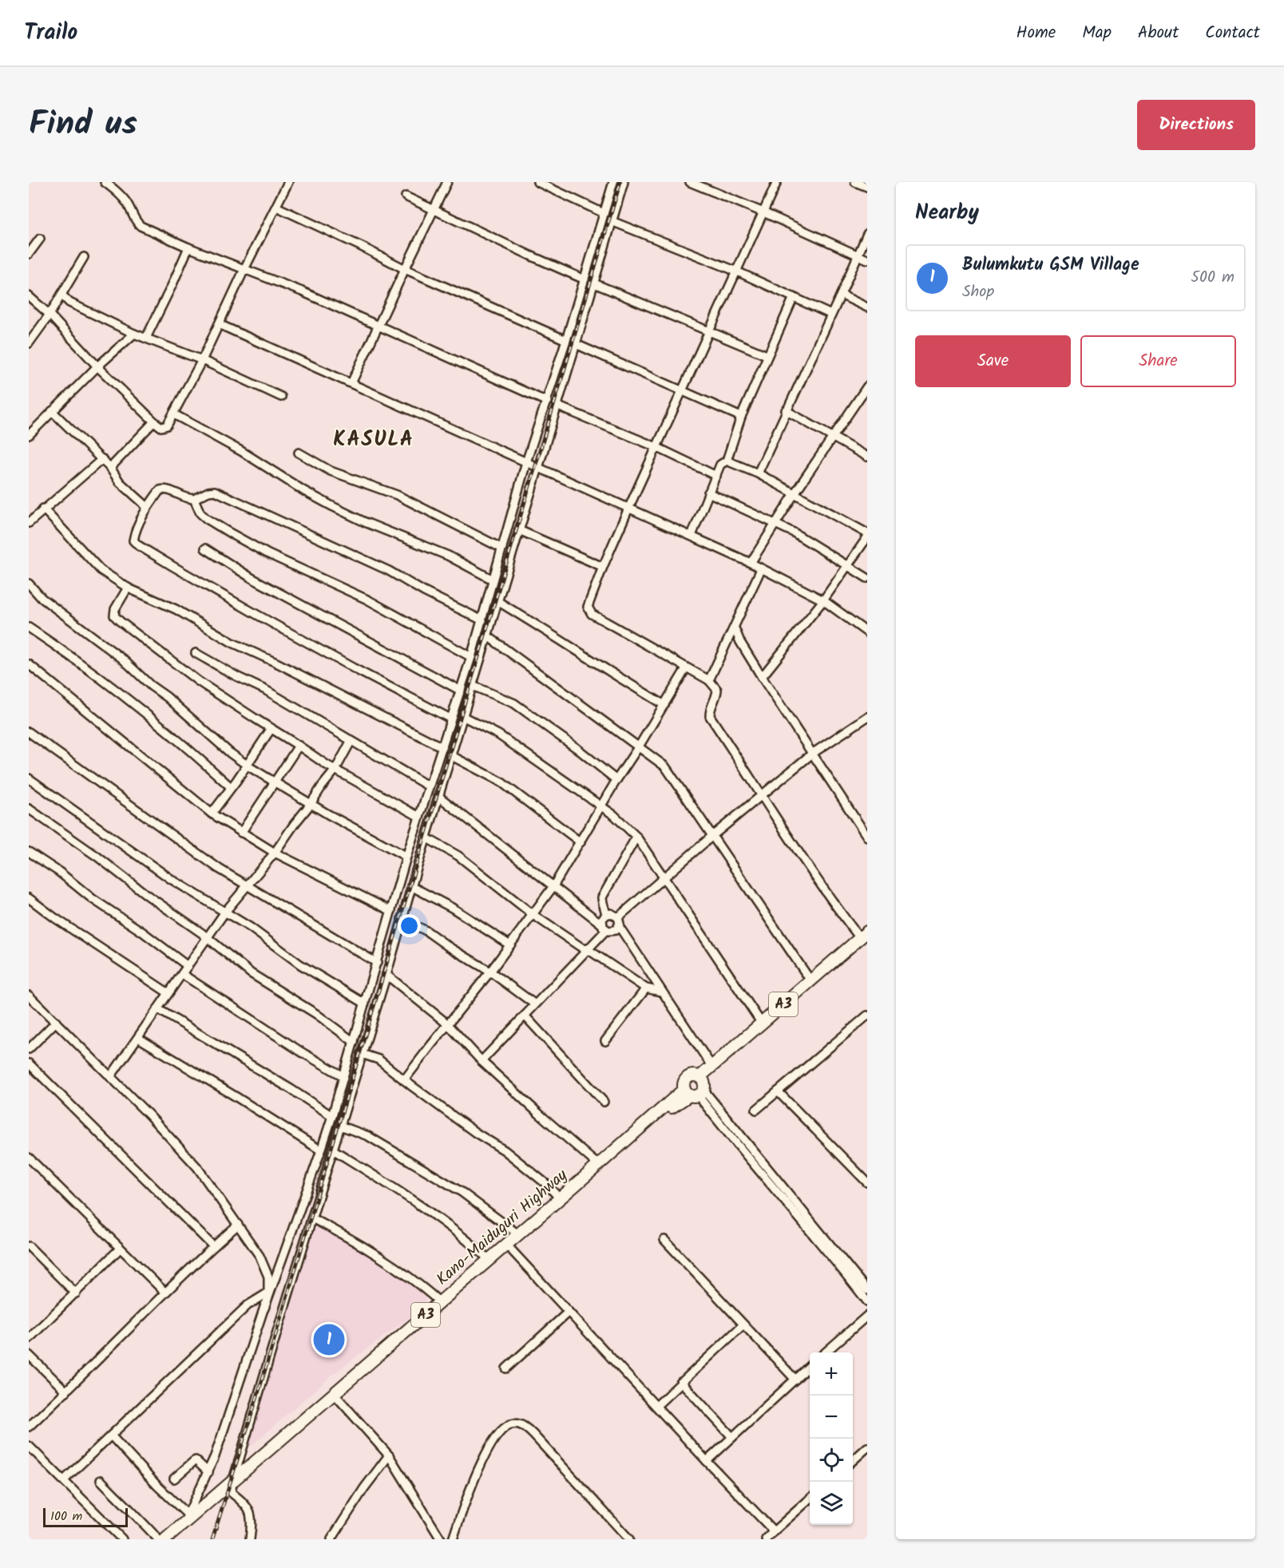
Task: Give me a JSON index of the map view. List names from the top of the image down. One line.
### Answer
{"streets":{"highway":["A3","Kano-Maiduguri Highway"]},"districts":["KASULA"],"scale_bar":"100 m","page":{"header":"Trailo","nav":["Home","Map","About","Contact"],"title":"Find us","buttons":["Directions",["Save","Share"]],"heading":"Nearby","list":[{"mark":"1","name":"Bulumkutu GSM Village","note":"Shop","value":"500 m"}],"pins":"1","map_buttons":["+","−"],"scale":"100 m"}}
